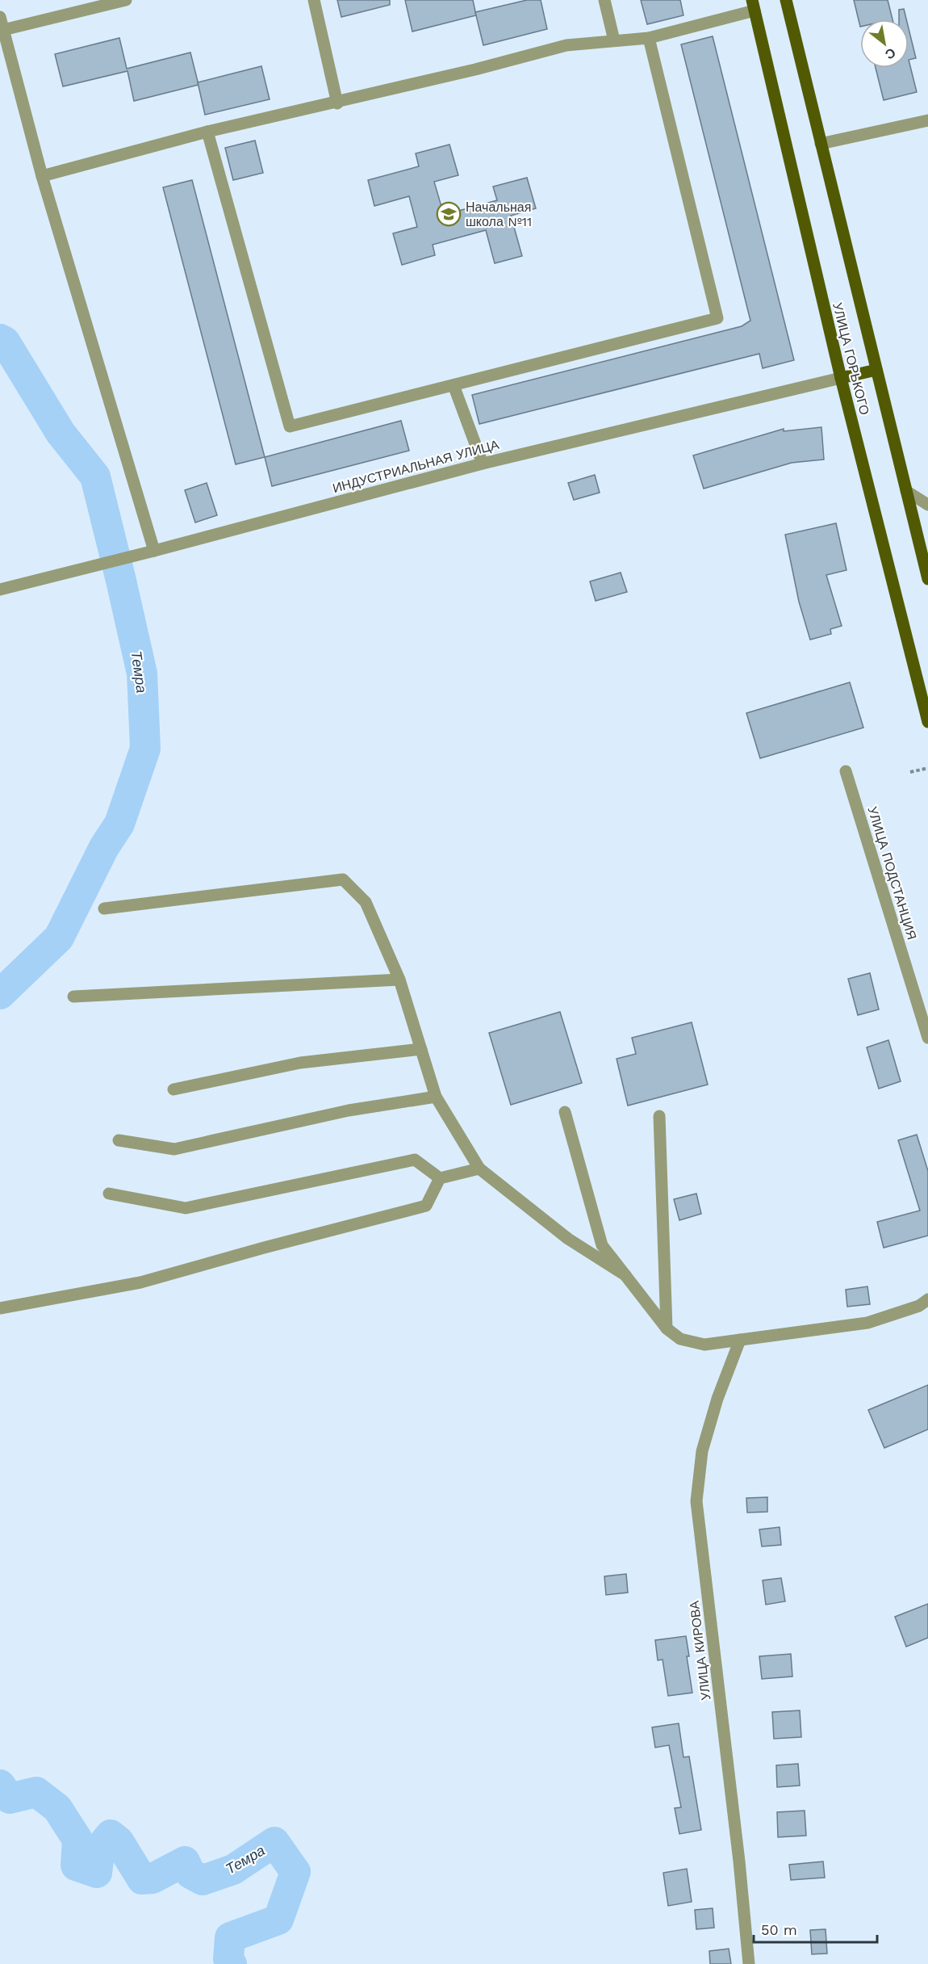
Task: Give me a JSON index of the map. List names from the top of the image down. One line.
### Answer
{"streets":{"main road":["УЛИЦА ГОРЬКОГО"],"street":["ИНДУСТРИАЛЬНАЯ УЛИЦА","УЛИЦА ПОДСТАНЦИЯ","УЛИЦА КИРОВА"]},"crossings":[["УЛИЦА ГОРЬКОГО","ИНДУСТРИАЛЬНАЯ УЛИЦА"]],"water":["Темра"],"places":{"school or university":["Начальная школа №11"]},"scale_bar":"50 m","north":"bottom right"}
